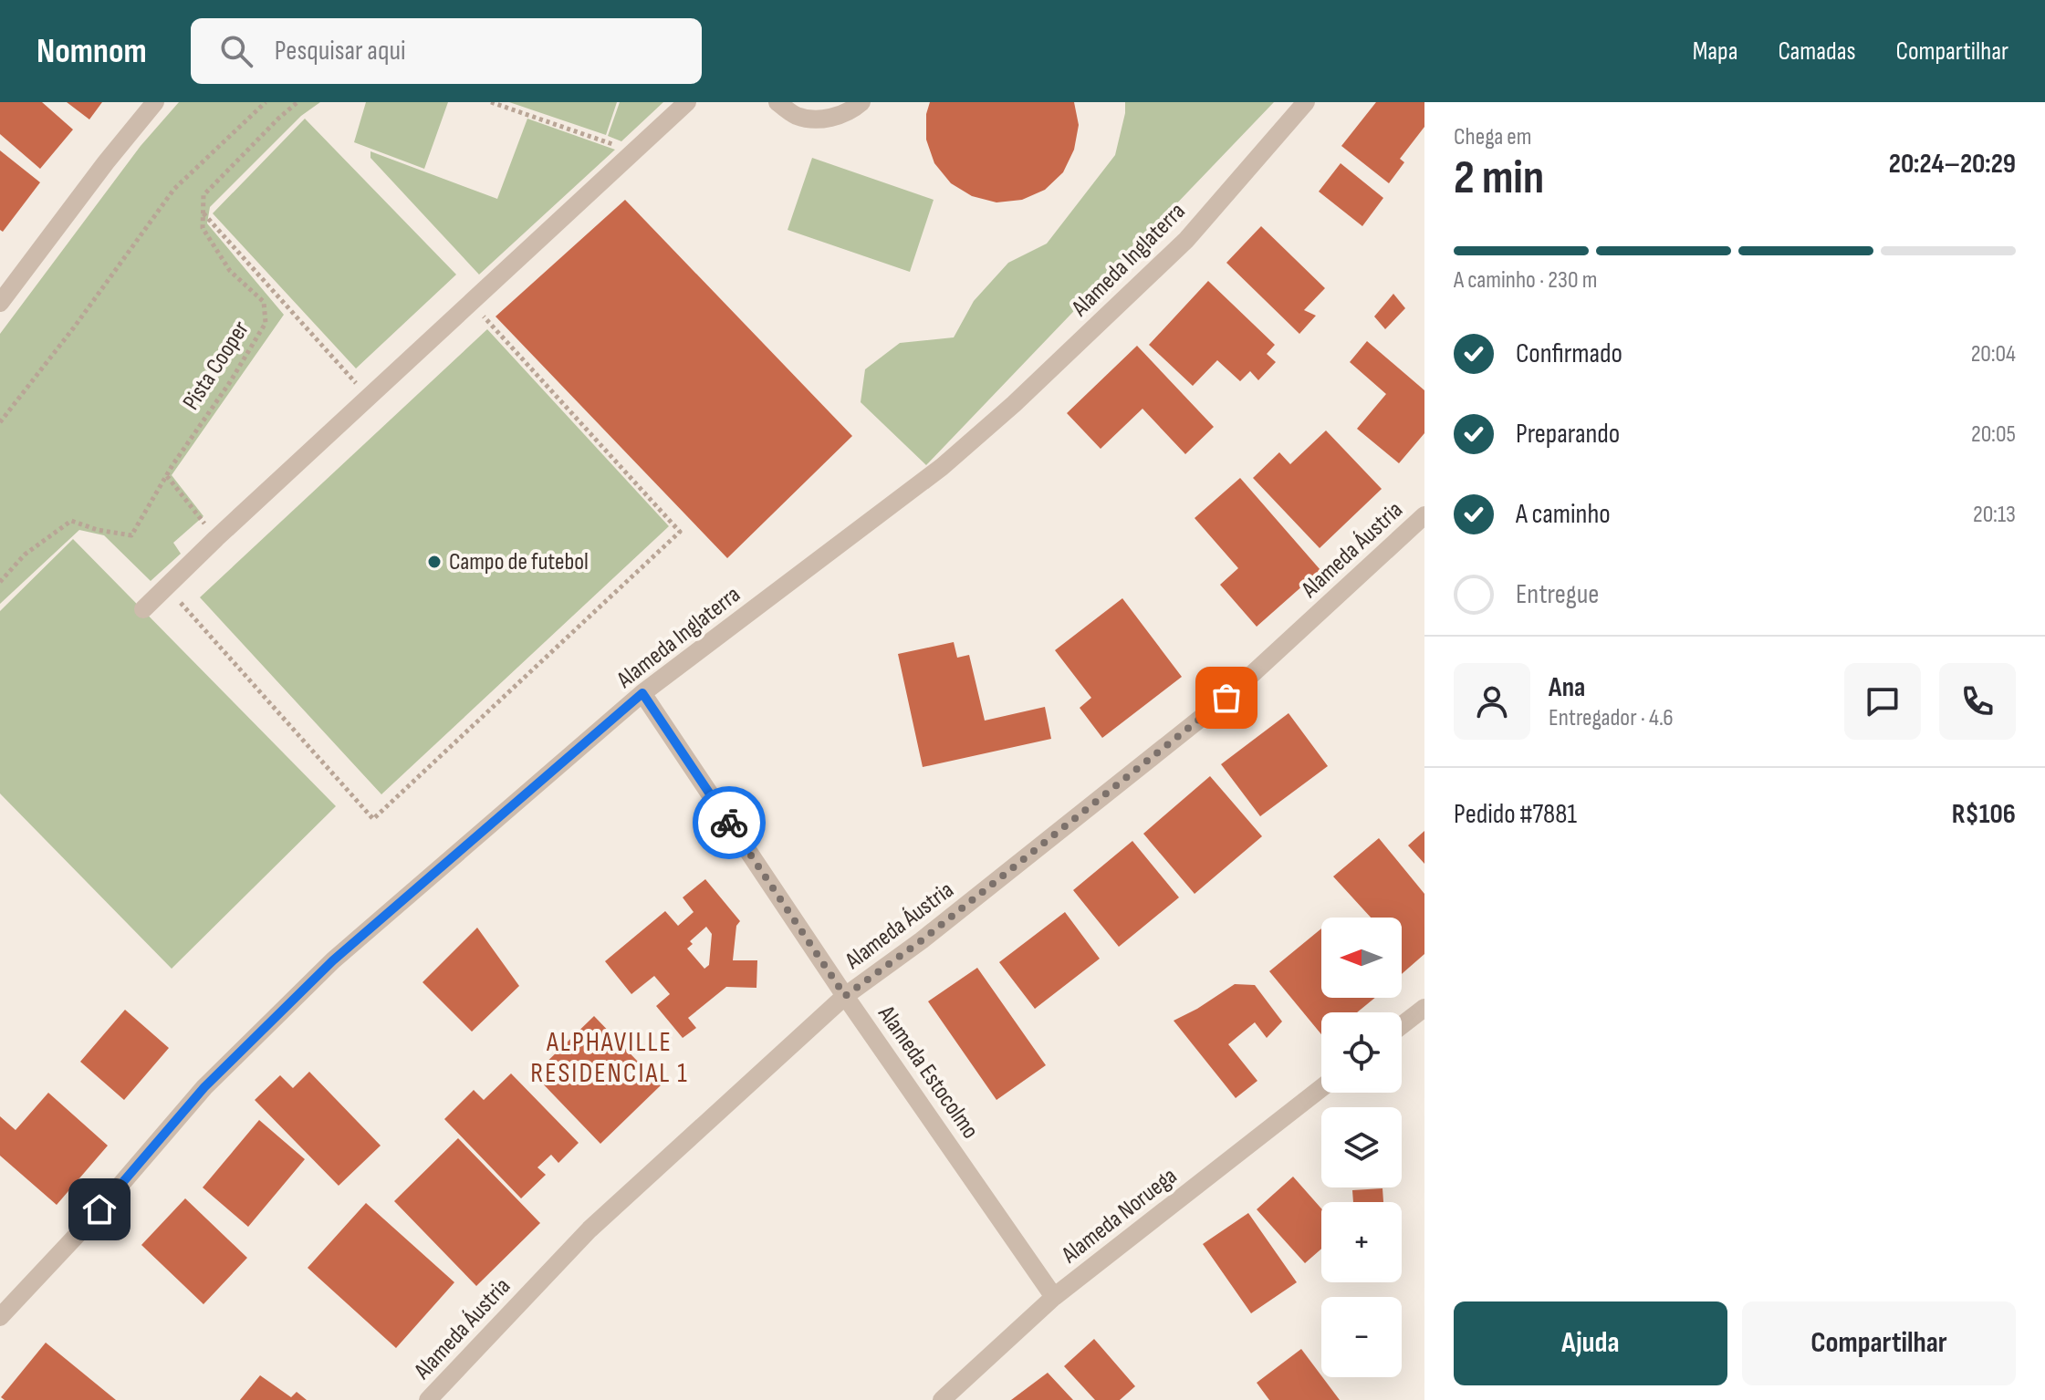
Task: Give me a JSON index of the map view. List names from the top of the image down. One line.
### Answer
{"streets":{"street":["Alameda Inglaterra","Alameda Áustria","Alameda Estocolmo","Alameda Noruega"],"path":["Pista Cooper"]},"crossings":[["Alameda Inglaterra","Alameda Estocolmo"],["Alameda Áustria","Alameda Estocolmo"],["Alameda Estocolmo","Alameda Noruega"]],"districts":["ALPHAVILLE RESIDENCIAL 1"],"places":["Campo de futebol"],"north":"left","page":{"header":"Nomnom","search":"Pesquisar aqui","nav":["Mapa","Camadas","Compartilhar"],"heading":["2 min","Chega em","20:24–20:29"],"panel":["Ana","Entregador · 4.6","Pedido #7881","R$106"],"bar":"A caminho · 230 m","list":[["Confirmado","20:04"],["Preparando","20:05"],["A caminho","20:13"],"Entregue"],"map_buttons":["+","−"],"buttons":["Ajuda","Compartilhar"]}}
